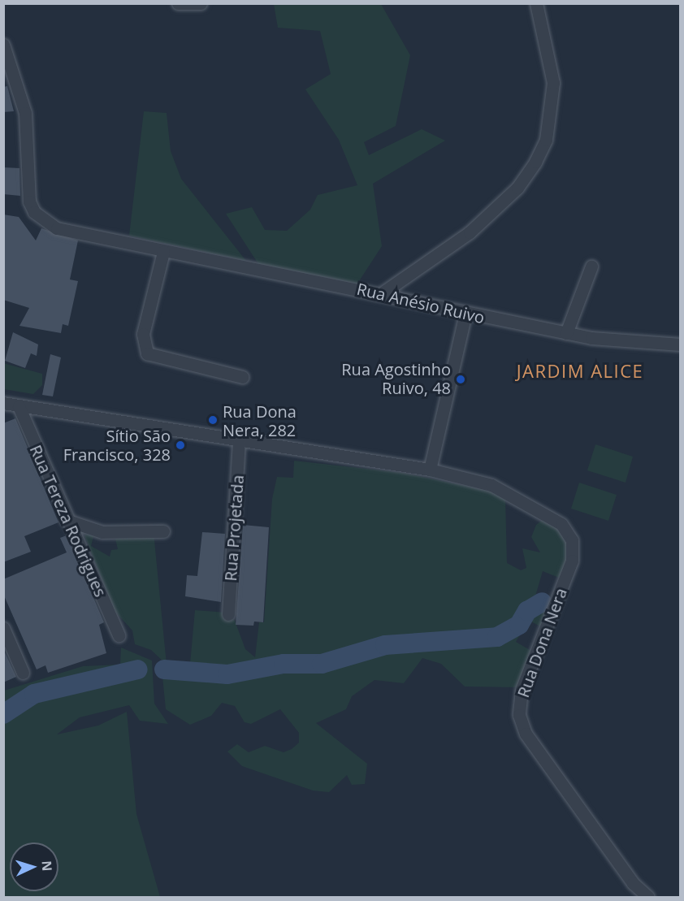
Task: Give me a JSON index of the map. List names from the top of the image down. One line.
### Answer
{"streets":{"street":["Rua Anésio Ruivo","Rua Tereza Rodrigues","Rua Projetada","Rua Dona Nera"]},"crossings":[["Rua Tereza Rodrigues","Rua Dona Nera"],["Rua Projetada","Rua Dona Nera"]],"districts":["JARDIM ALICE"],"places":["Rua Agostinho Ruivo, 48","Rua Dona Nera, 282","Sítio São Francisco, 328"],"north":"right"}
